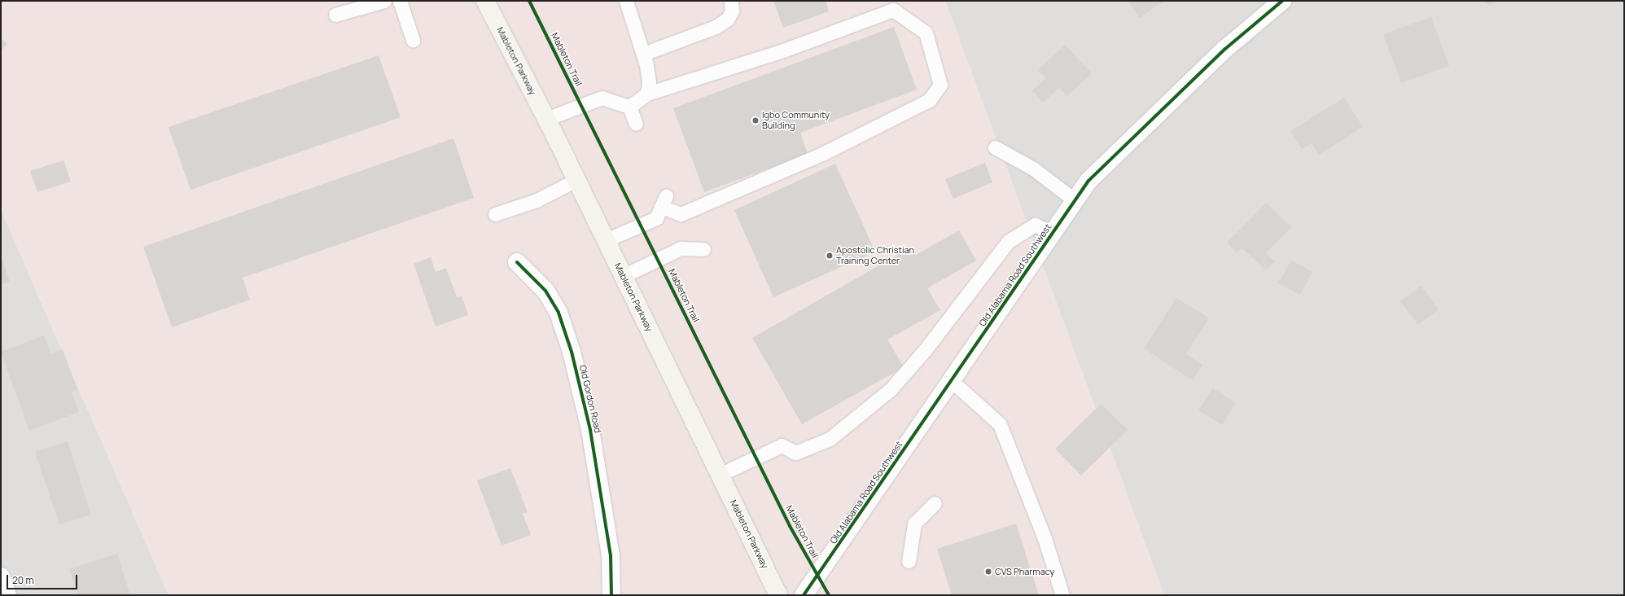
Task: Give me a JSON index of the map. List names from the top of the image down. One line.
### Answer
{"streets":{"main road":["Mableton Parkway"],"street":["Old Alabama Road Southwest","Old Gordon Road"],"cycle path":["Mableton Trail"]},"places":["Igbo Community Building","Apostolic Christian Training Center","CVS Pharmacy"],"scale_bar":"20 m"}
